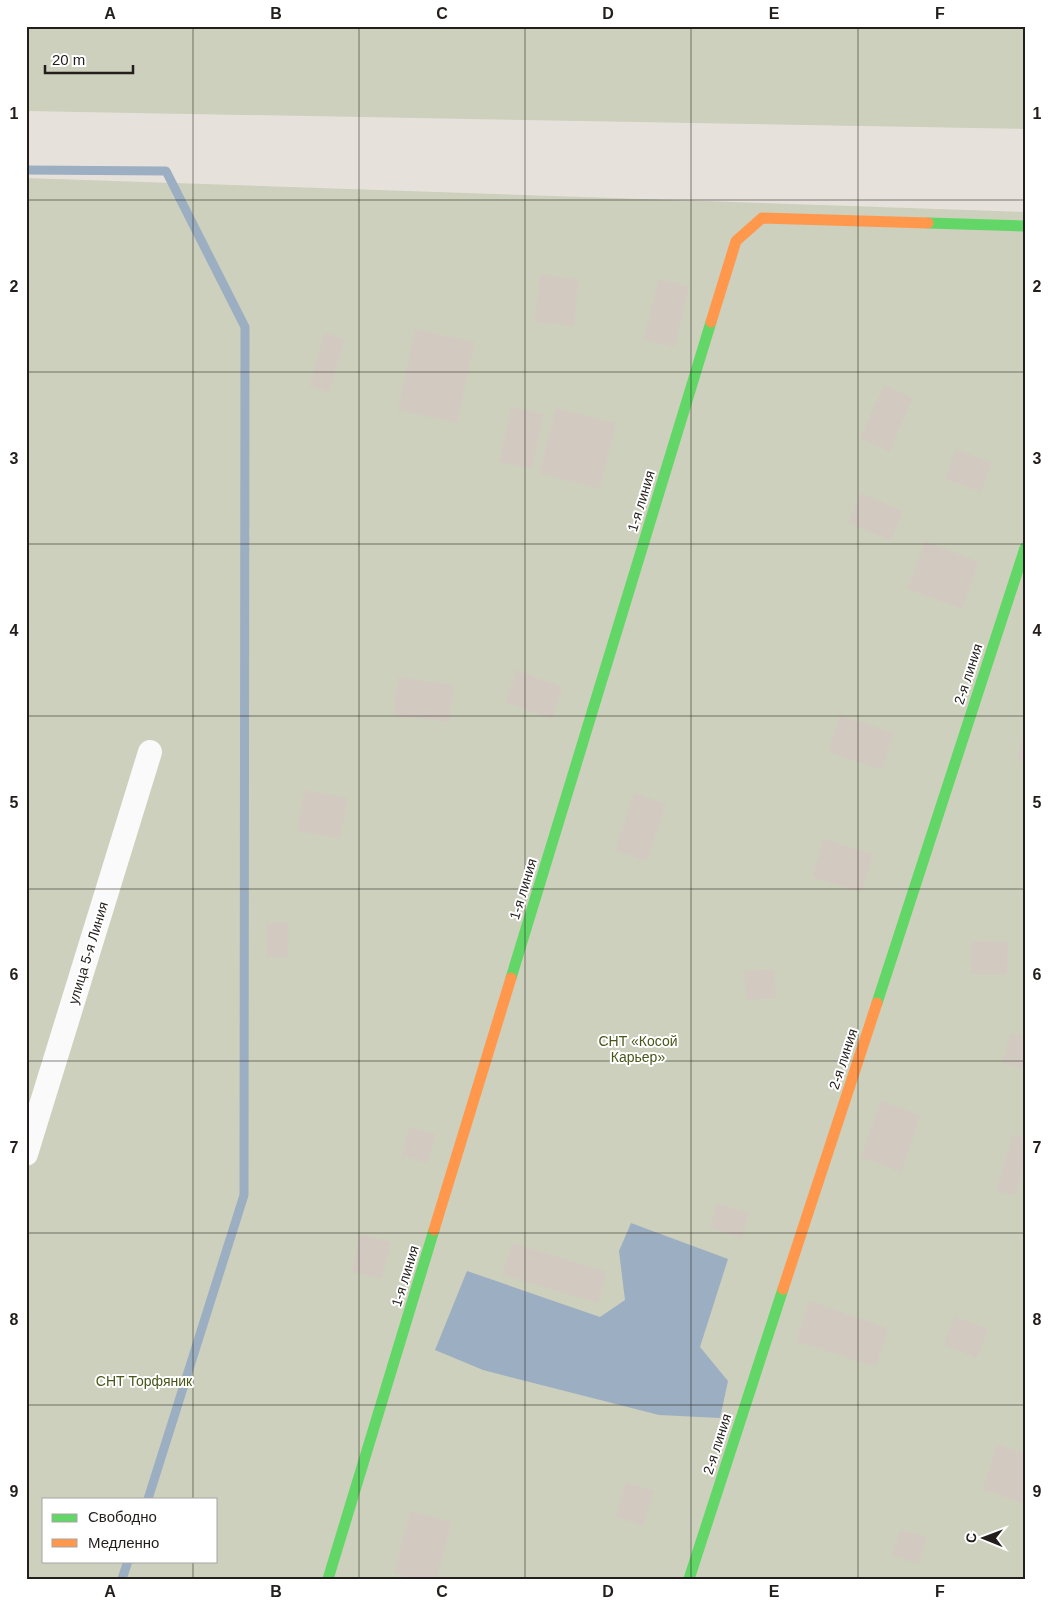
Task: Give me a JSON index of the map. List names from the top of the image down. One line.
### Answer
{"streets":{"street":["1-я линия","2-я линия","улица 5-я Линия"]},"parks":["СНТ «Косой Карьер»","СНТ Торфяник"],"legend":["Свободно","Медленно"],"scale_bar":"20 m","north":"left","grid":{"columns":["A","B","C","D","E","F"],"rows":["1","2","3","4","5","6","7","8","9"]}}
